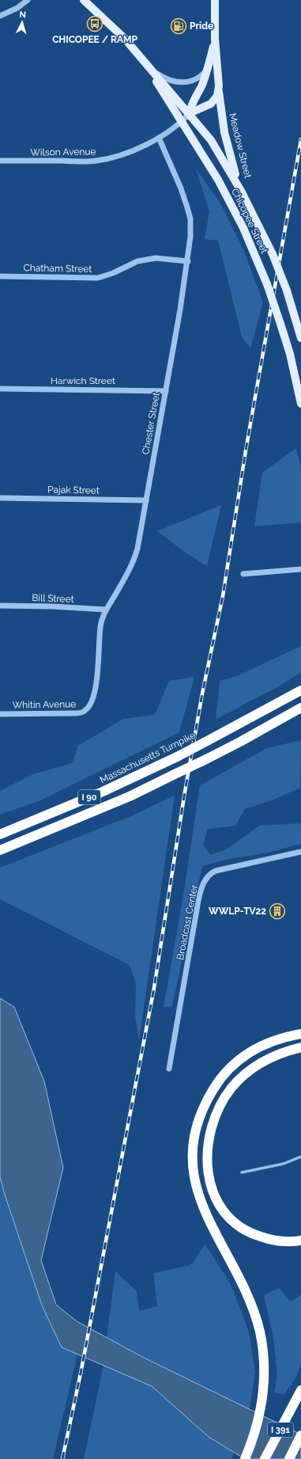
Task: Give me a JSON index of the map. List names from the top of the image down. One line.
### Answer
{"streets":{"highway":["Massachusetts Turnpike","I 90","I 391"],"main road":["Meadow Street","Chicopee Street"],"street":["Wilson Avenue","Chatham Street","Harwich Street","Chester Street","Pajak Street","Bill Street","Whitin Avenue","Broadcast Center"]},"crossings":[["Meadow Street","Wilson Avenue"],["Meadow Street","Chicopee Street"],["Wilson Avenue","Chicopee Street"],["Wilson Avenue","Chester Street"],["Chatham Street","Chester Street"],["Harwich Street","Chester Street"],["Chester Street","Pajak Street"],["Chester Street","Bill Street"],["Chester Street","Whitin Avenue"]],"places":{"bus stop":["CHICOPEE / RAMP"],"fuel station":["Pride"],"building":["WWLP-TV22"]},"north":"top"}
